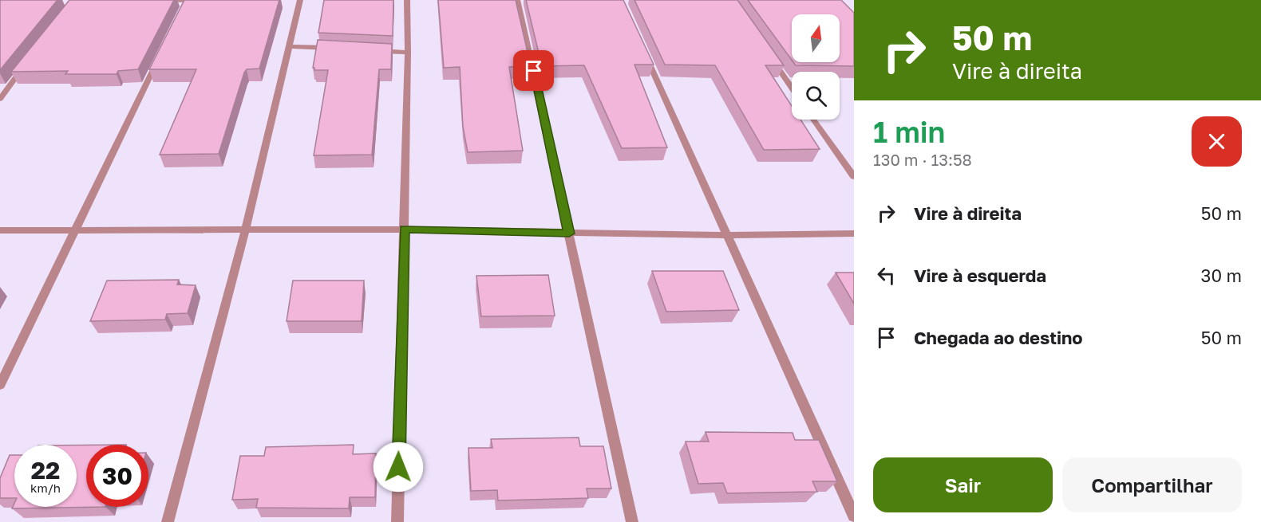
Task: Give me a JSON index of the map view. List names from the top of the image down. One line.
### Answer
{"north":"top","page":{"turn":["50 m","Vire à direita"],"heading":["1 min","130 m · 13:58"],"list":[{"name":"Vire à direita","value":"50 m"},{"name":"Vire à esquerda","value":"30 m"},{"name":"Chegada ao destino","value":"50 m"}],"speed":"22 km/h","limit":"30","buttons":["Sair","Compartilhar"]}}
